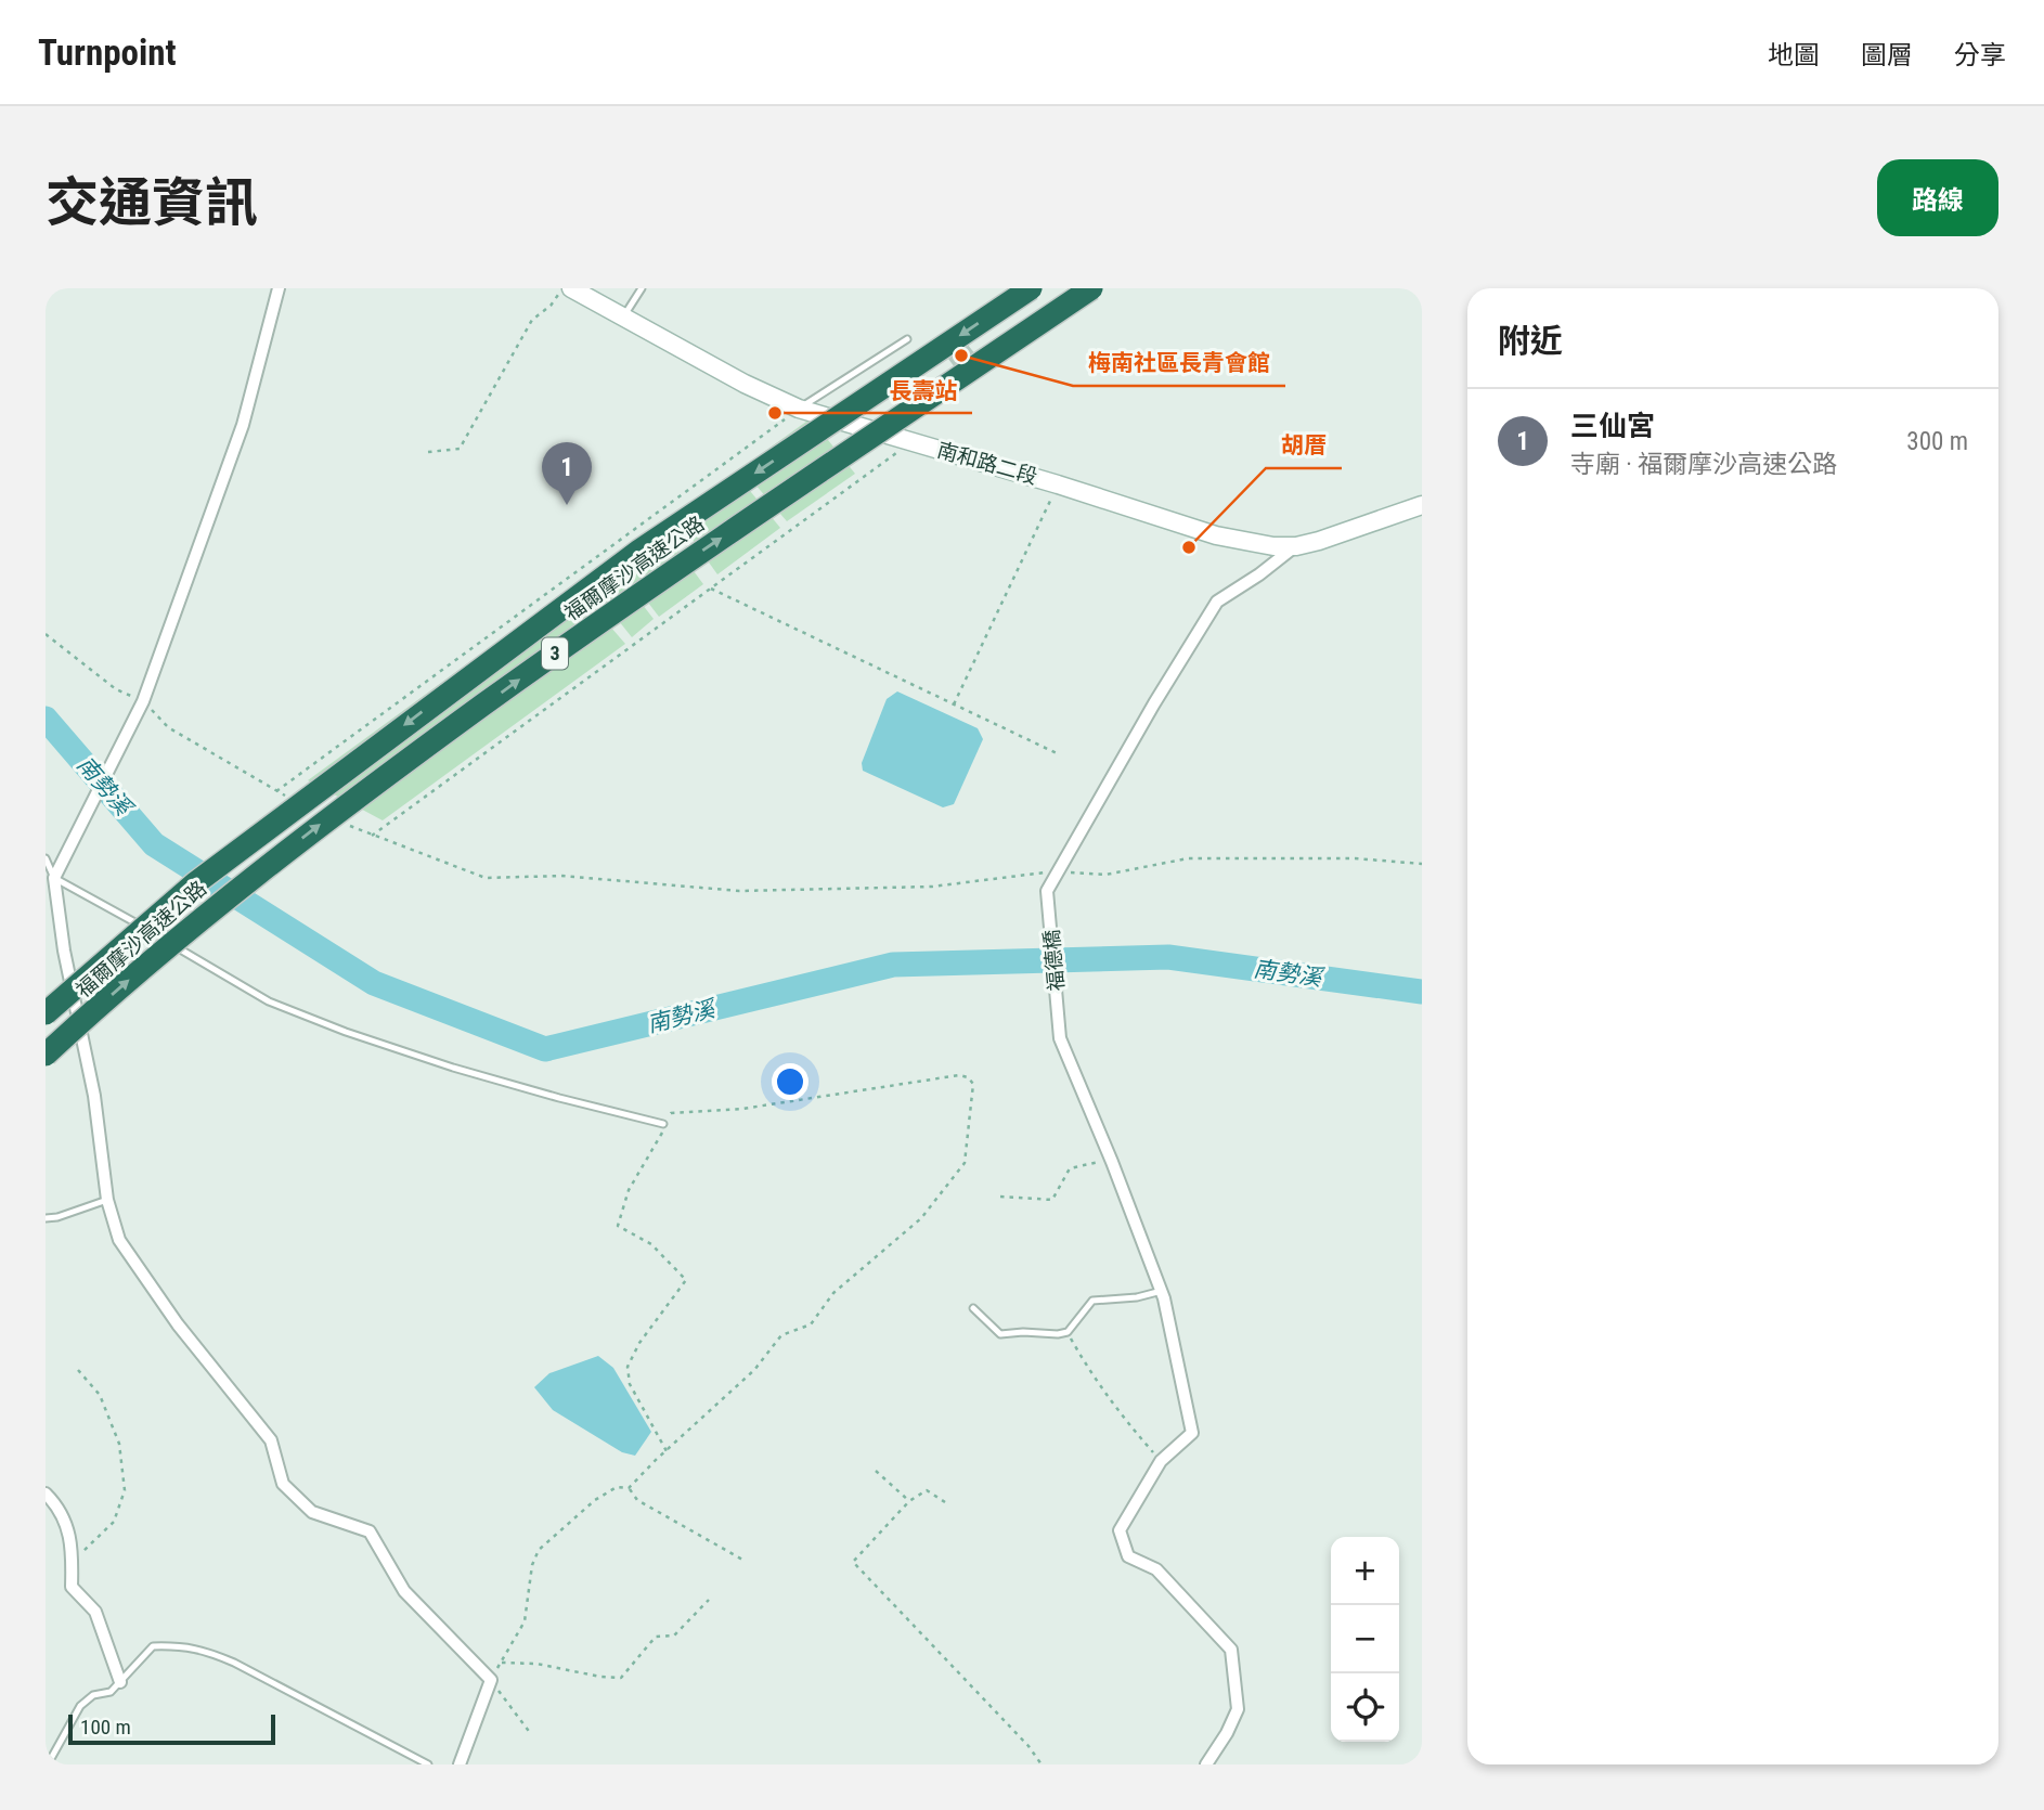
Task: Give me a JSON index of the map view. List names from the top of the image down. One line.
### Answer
{"streets":{"highway":["福爾摩沙高速公路","3"],"main road":["南和路二段"],"street":["福德橋"]},"crossings":[["南和路二段","福德橋"]],"water":["南勢溪"],"places":["梅南社區長青會館","長壽站","胡厝"],"scale_bar":"100 m","page":{"header":"Turnpoint","nav":["地圖","圖層","分享"],"title":"交通資訊","buttons":"路線","heading":"附近","list":[{"mark":"1","name":"三仙宮","note":"寺廟 · 福爾摩沙高速公路","value":"300 m"}],"pins":"1","map_buttons":["+","−"],"scale":"100 m"}}
